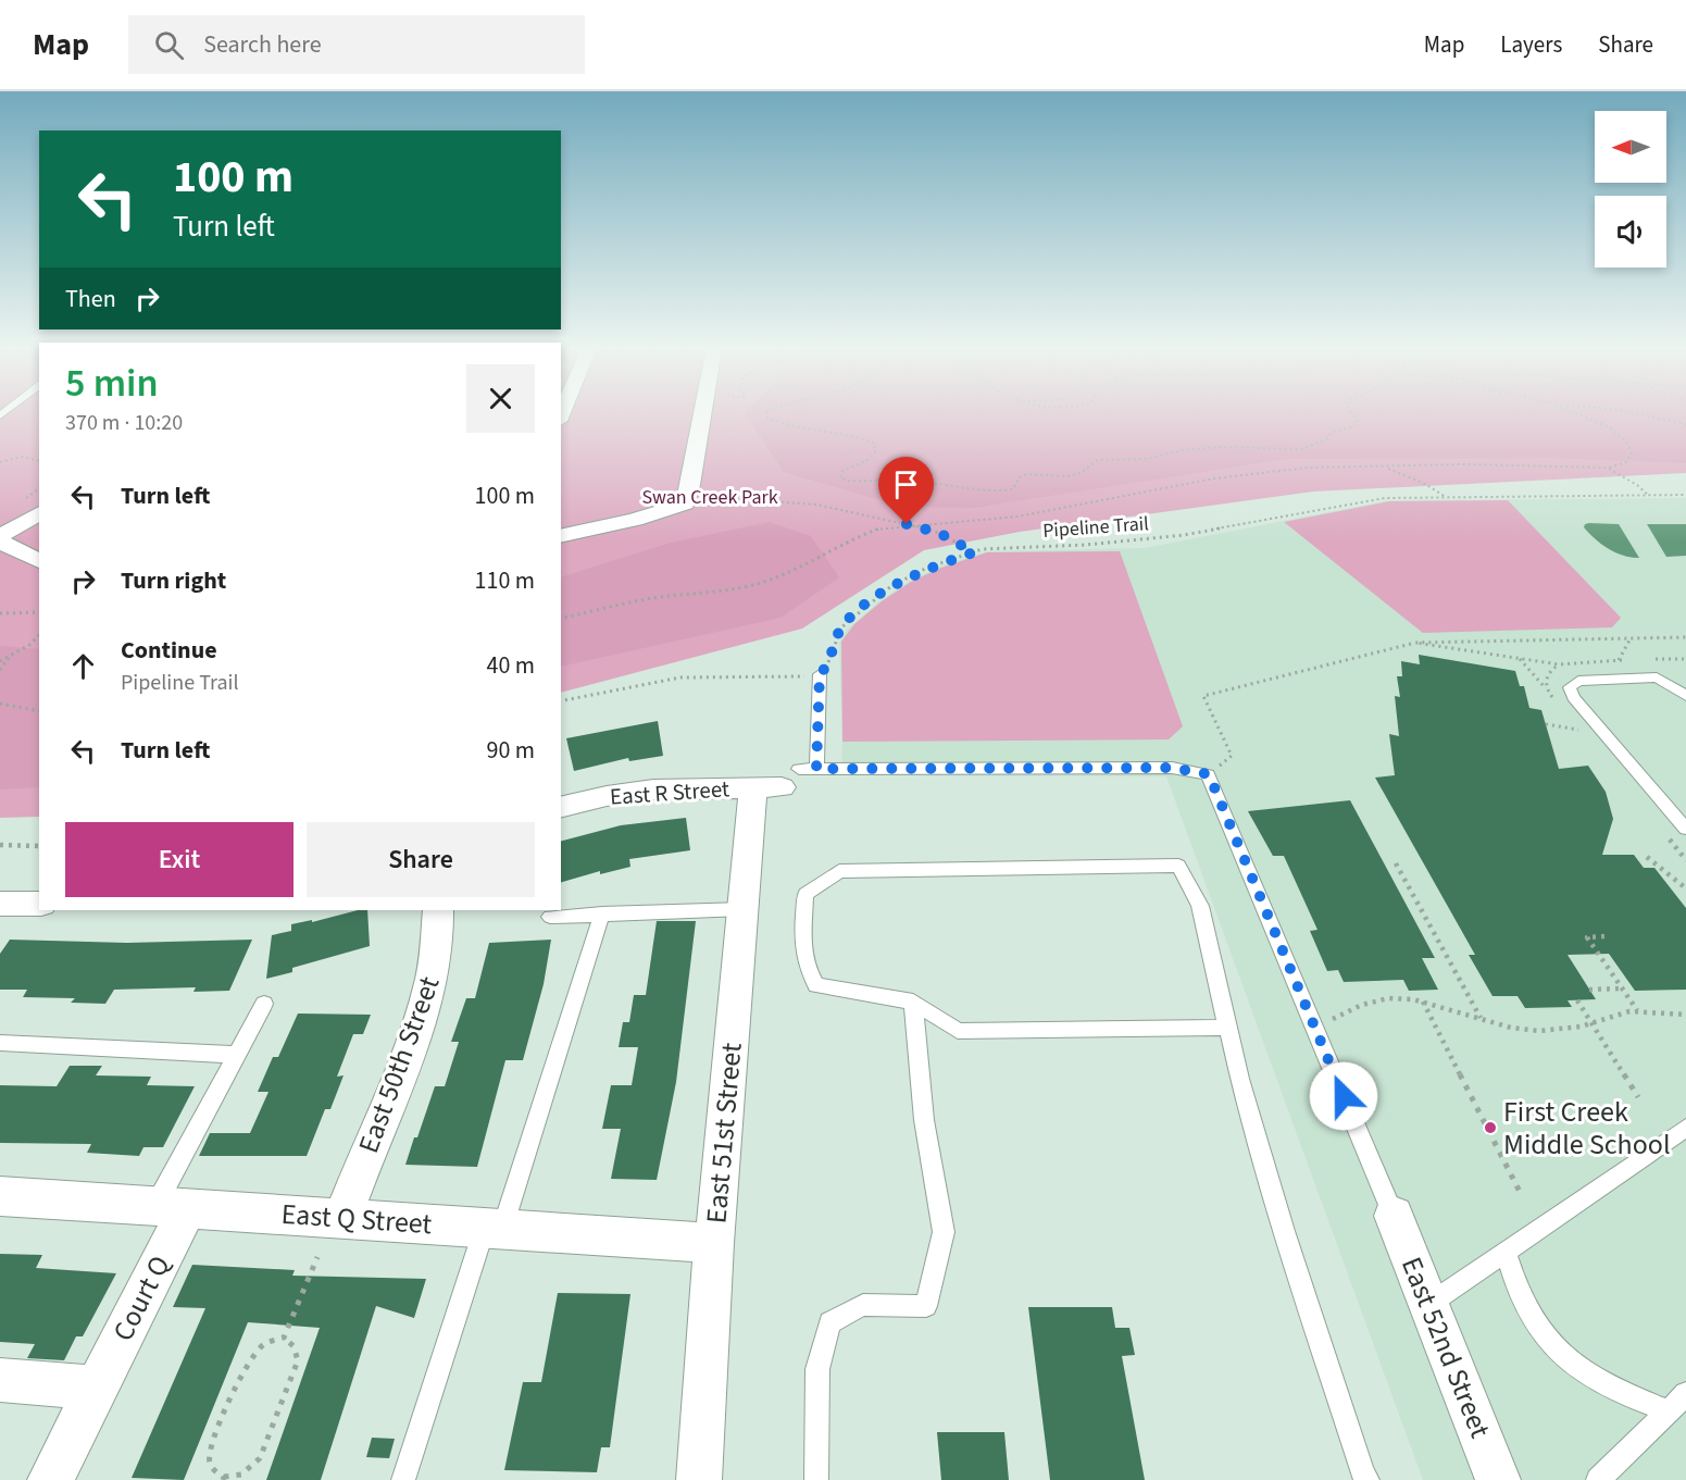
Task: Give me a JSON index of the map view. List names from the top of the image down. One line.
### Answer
{"streets":{"street":["East R Street","East 50th Street","East 51st Street","East Q Street","Court Q","East 52nd Street"],"path":["Pipeline Trail"]},"crossings":[["East R Street","East 51st Street"],["East 50th Street","East Q Street"],["East 51st Street","East Q Street"],["East Q Street","Court Q"]],"parks":["Swan Creek Park"],"places":["First Creek Middle School"],"north":"left","page":{"header":"Map","search":"Search here","nav":["Map","Layers","Share"],"turn":["100 m","Turn left"],"then":"Then","heading":["5 min","370 m · 10:20"],"list":[{"name":"Turn left","value":"100 m"},{"name":"Turn right","value":"110 m"},{"name":"Continue","note":"Pipeline Trail","value":"40 m"},{"name":"Turn left","value":"90 m"}],"buttons":["Exit","Share"]}}
